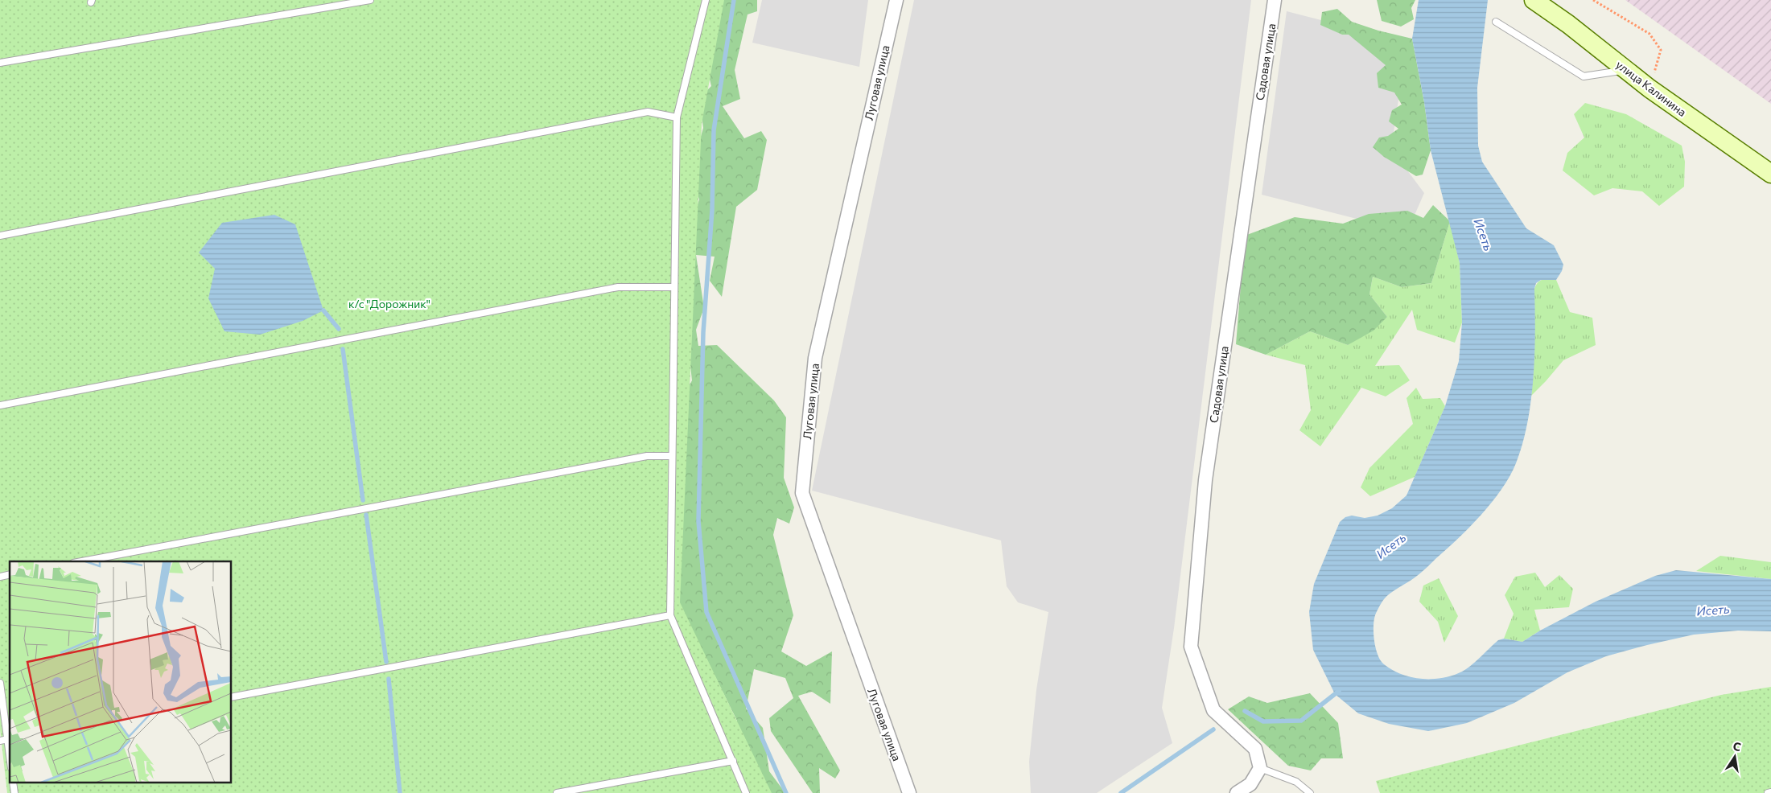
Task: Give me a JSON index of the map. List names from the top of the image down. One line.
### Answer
{"streets":{"main road":["улица Калинина"],"street":["Садовая улица","Луговая улица"]},"water":["Исеть"],"parks":["к/с \"Дорожник\""],"north":"top"}
